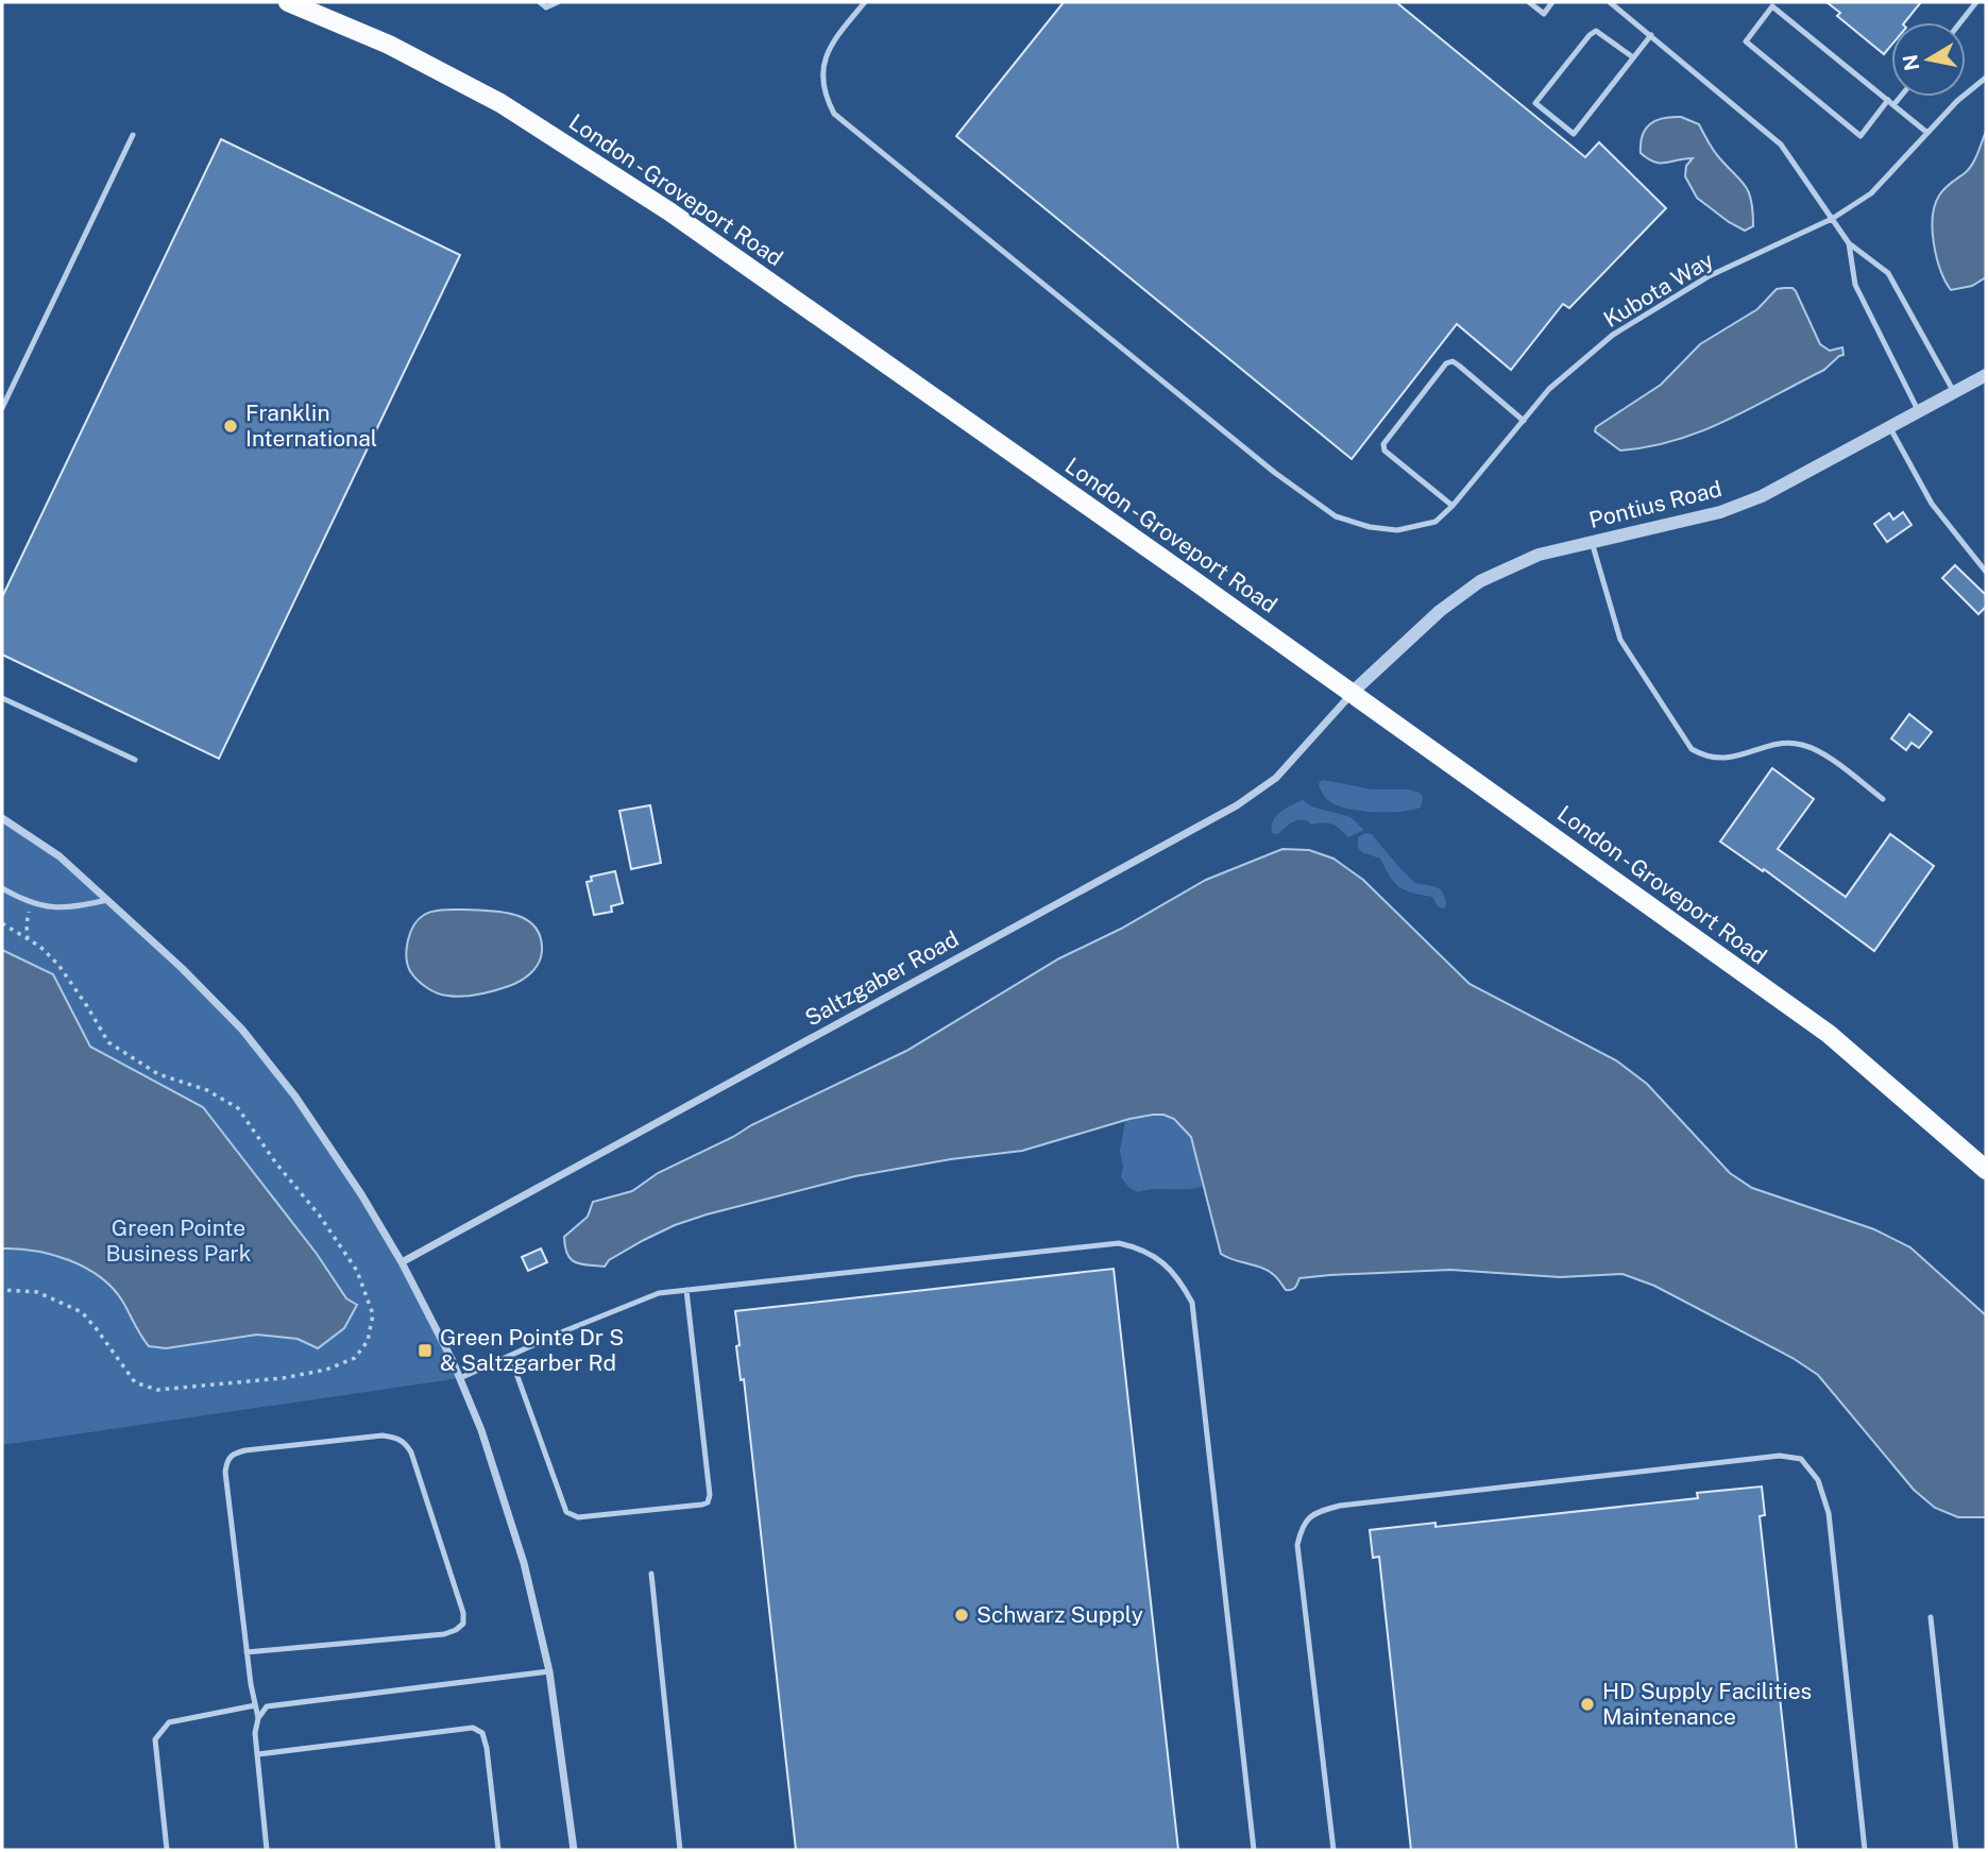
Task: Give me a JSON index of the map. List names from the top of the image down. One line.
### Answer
{"streets":{"main road":["London - Groveport Road"],"street":["Pontius Road","Saltzgaber Road"],"lane":["Kubota Way"]},"crossings":[["London - Groveport Road","Pontius Road"],["London - Groveport Road","Saltzgaber Road"],["Pontius Road","Saltzgaber Road"]],"parks":["Green Pointe Business Park"],"places":{"other":["Franklin International","Schwarz Supply","HD Supply Facilities Maintenance"],"transit":["Green Pointe Dr S & Saltzgarber Rd"]},"north":"left"}
